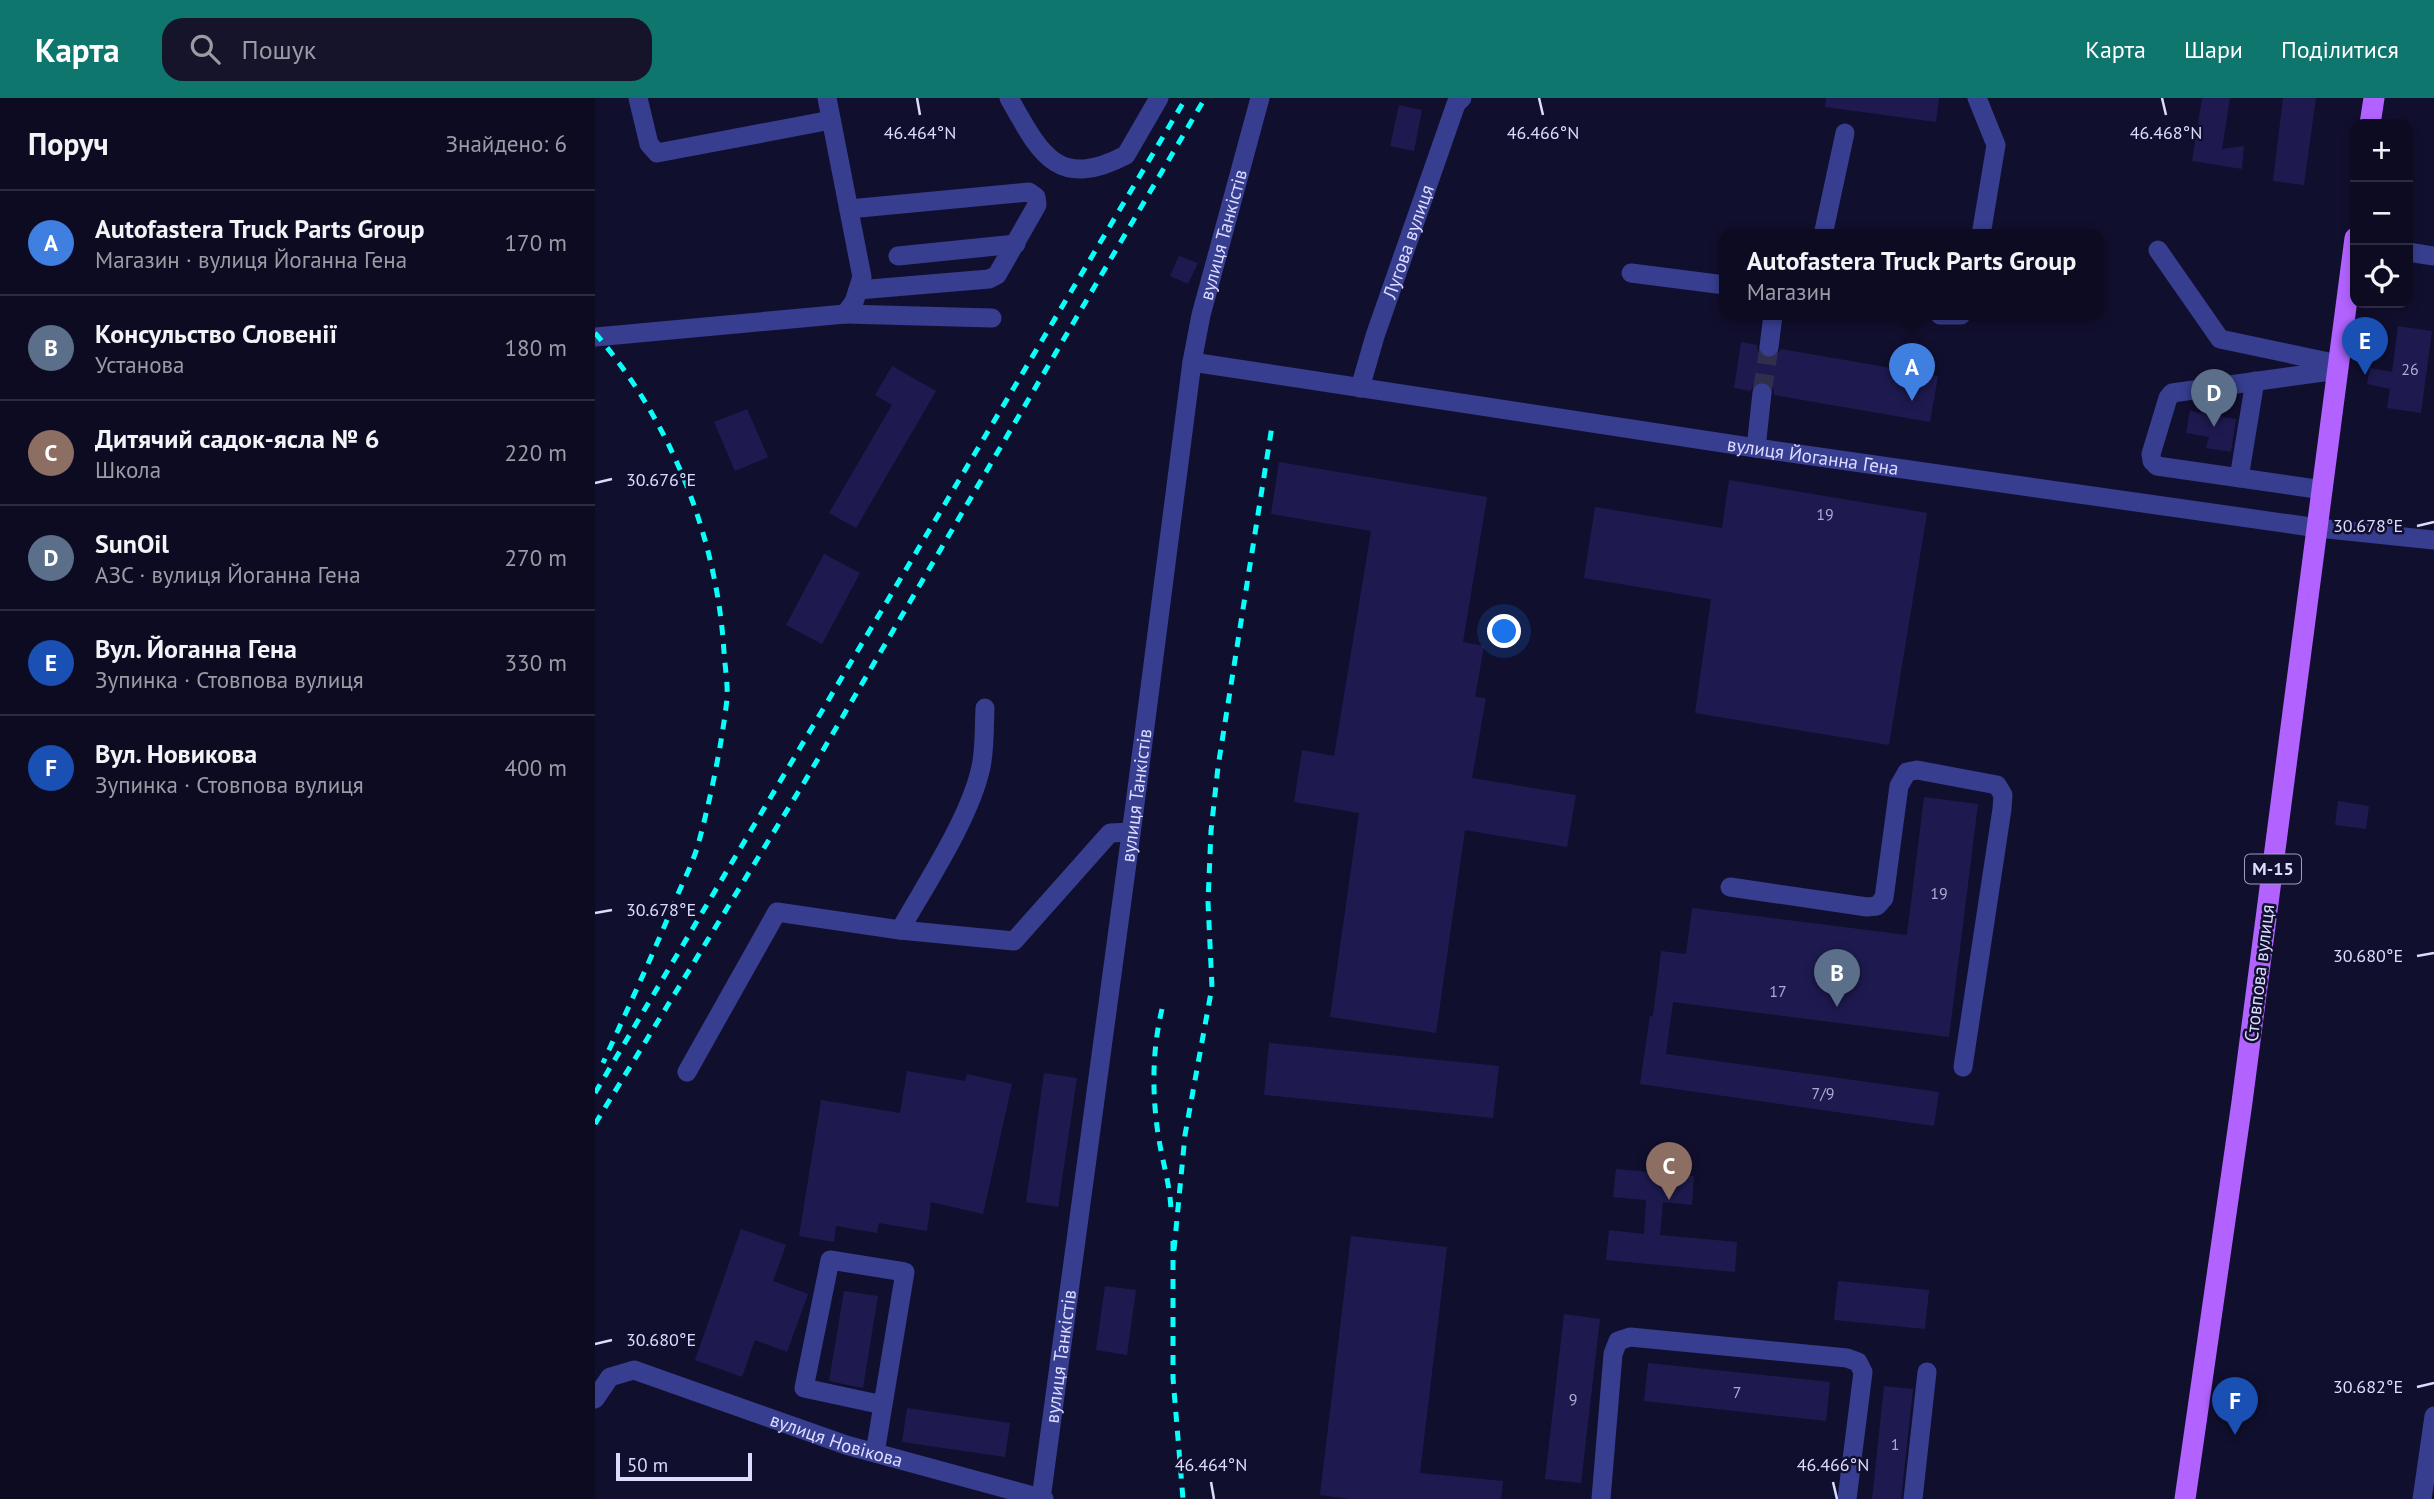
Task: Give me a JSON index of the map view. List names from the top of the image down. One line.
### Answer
{"streets":{"main road":["М-15","Стовпова вулиця"],"street":["вулиця Танкістів","Лугова вулиця","вулиця Йоганна Гена","вулиця Новікова"]},"crossings":[["вулиця Танкістів","вулиця Йоганна Гена"],["вулиця Танкістів","вулиця Новікова"],["Лугова вулиця","вулиця Йоганна Гена"],["вулиця Йоганна Гена","Стовпова вулиця"]],"house_numbers":["26","19","19","17","7/9","7","9","1"],"scale_bar":"50 m","page":{"header":"Карта","search":"Пошук","nav":["Карта","Шари","Поділитися"],"heading":["Поруч","Знайдено: 6"],"map_buttons":["+","−"],"list":[{"mark":"A","name":"Autofastera Truck Parts Group","note":"Магазин · вулиця Йоганна Гена","value":"170 m"},{"mark":"B","name":"Консульство Словенії","note":"Установа","value":"180 m"},{"mark":"C","name":"Дитячий садок-ясла № 6","note":"Школа","value":"220 m"},{"mark":"D","name":"SunOil","note":"АЗС · вулиця Йоганна Гена","value":"270 m"},{"mark":"E","name":"Вул. Йоганна Гена","note":"Зупинка · Стовпова вулиця","value":"330 m"},{"mark":"F","name":"Вул. Новикова","note":"Зупинка · Стовпова вулиця","value":"400 m"}],"popup":["Autofastera Truck Parts Group","Магазин"],"pins":["E","A","D","B","C","F"],"scale":"50 m"},"coordinates":["46.464°N","46.466°N","46.468°N","30.676°E","30.678°E","30.680°E","30.682°E"]}
